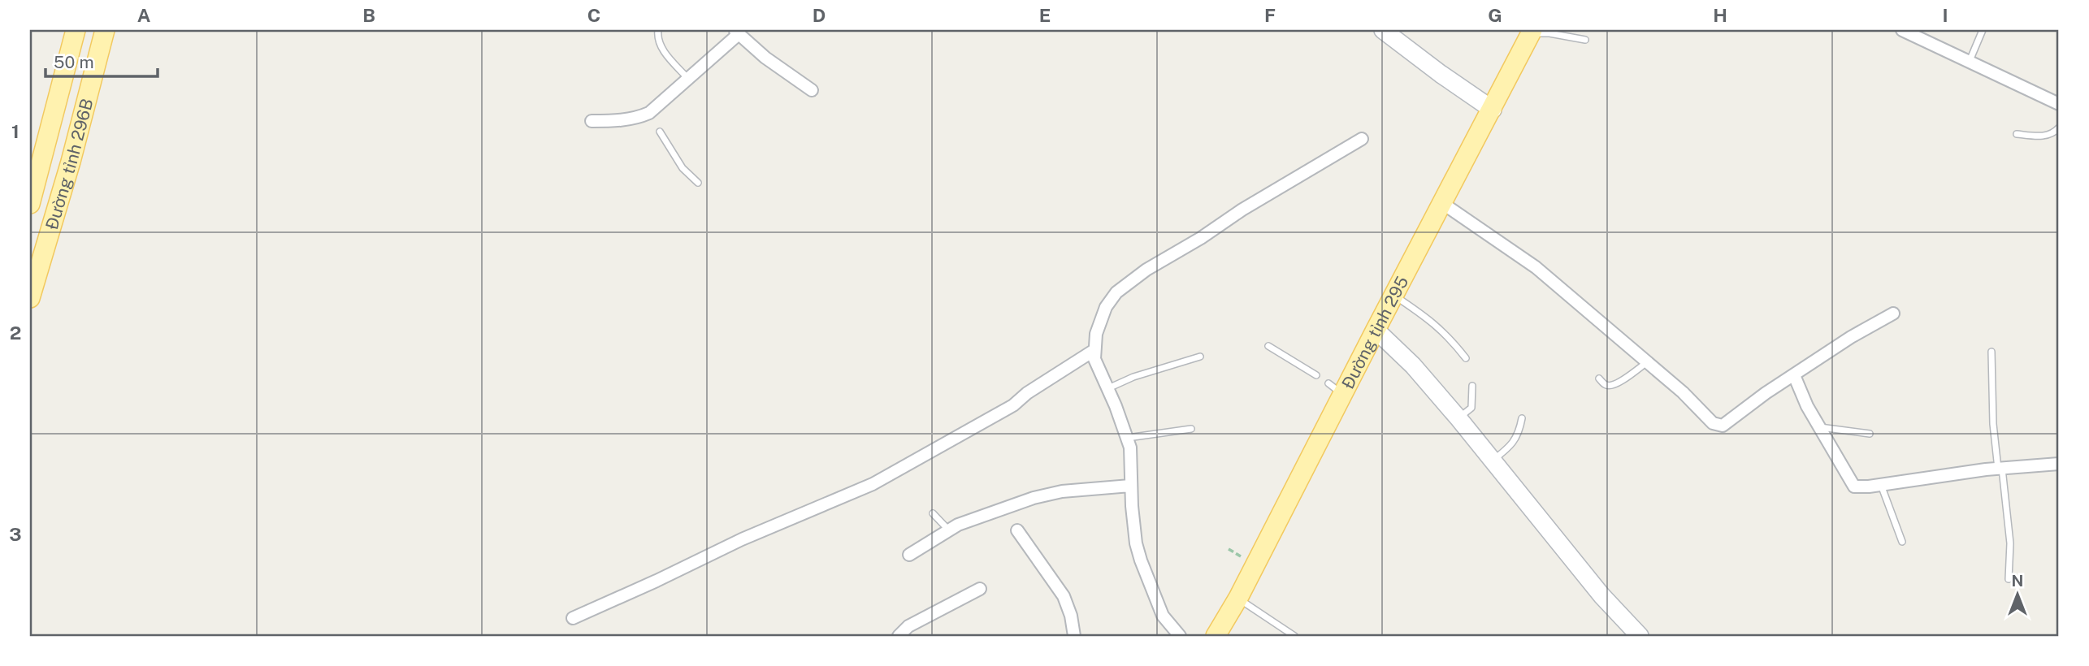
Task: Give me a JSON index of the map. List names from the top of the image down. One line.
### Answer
{"streets":{"main road":["Đường tỉnh 296B","Đường tỉnh 295"]},"scale_bar":"50 m","north":"top","grid":{"columns":["A","B","C","D","E","F","G","H","I"],"rows":["1","2","3"]}}
